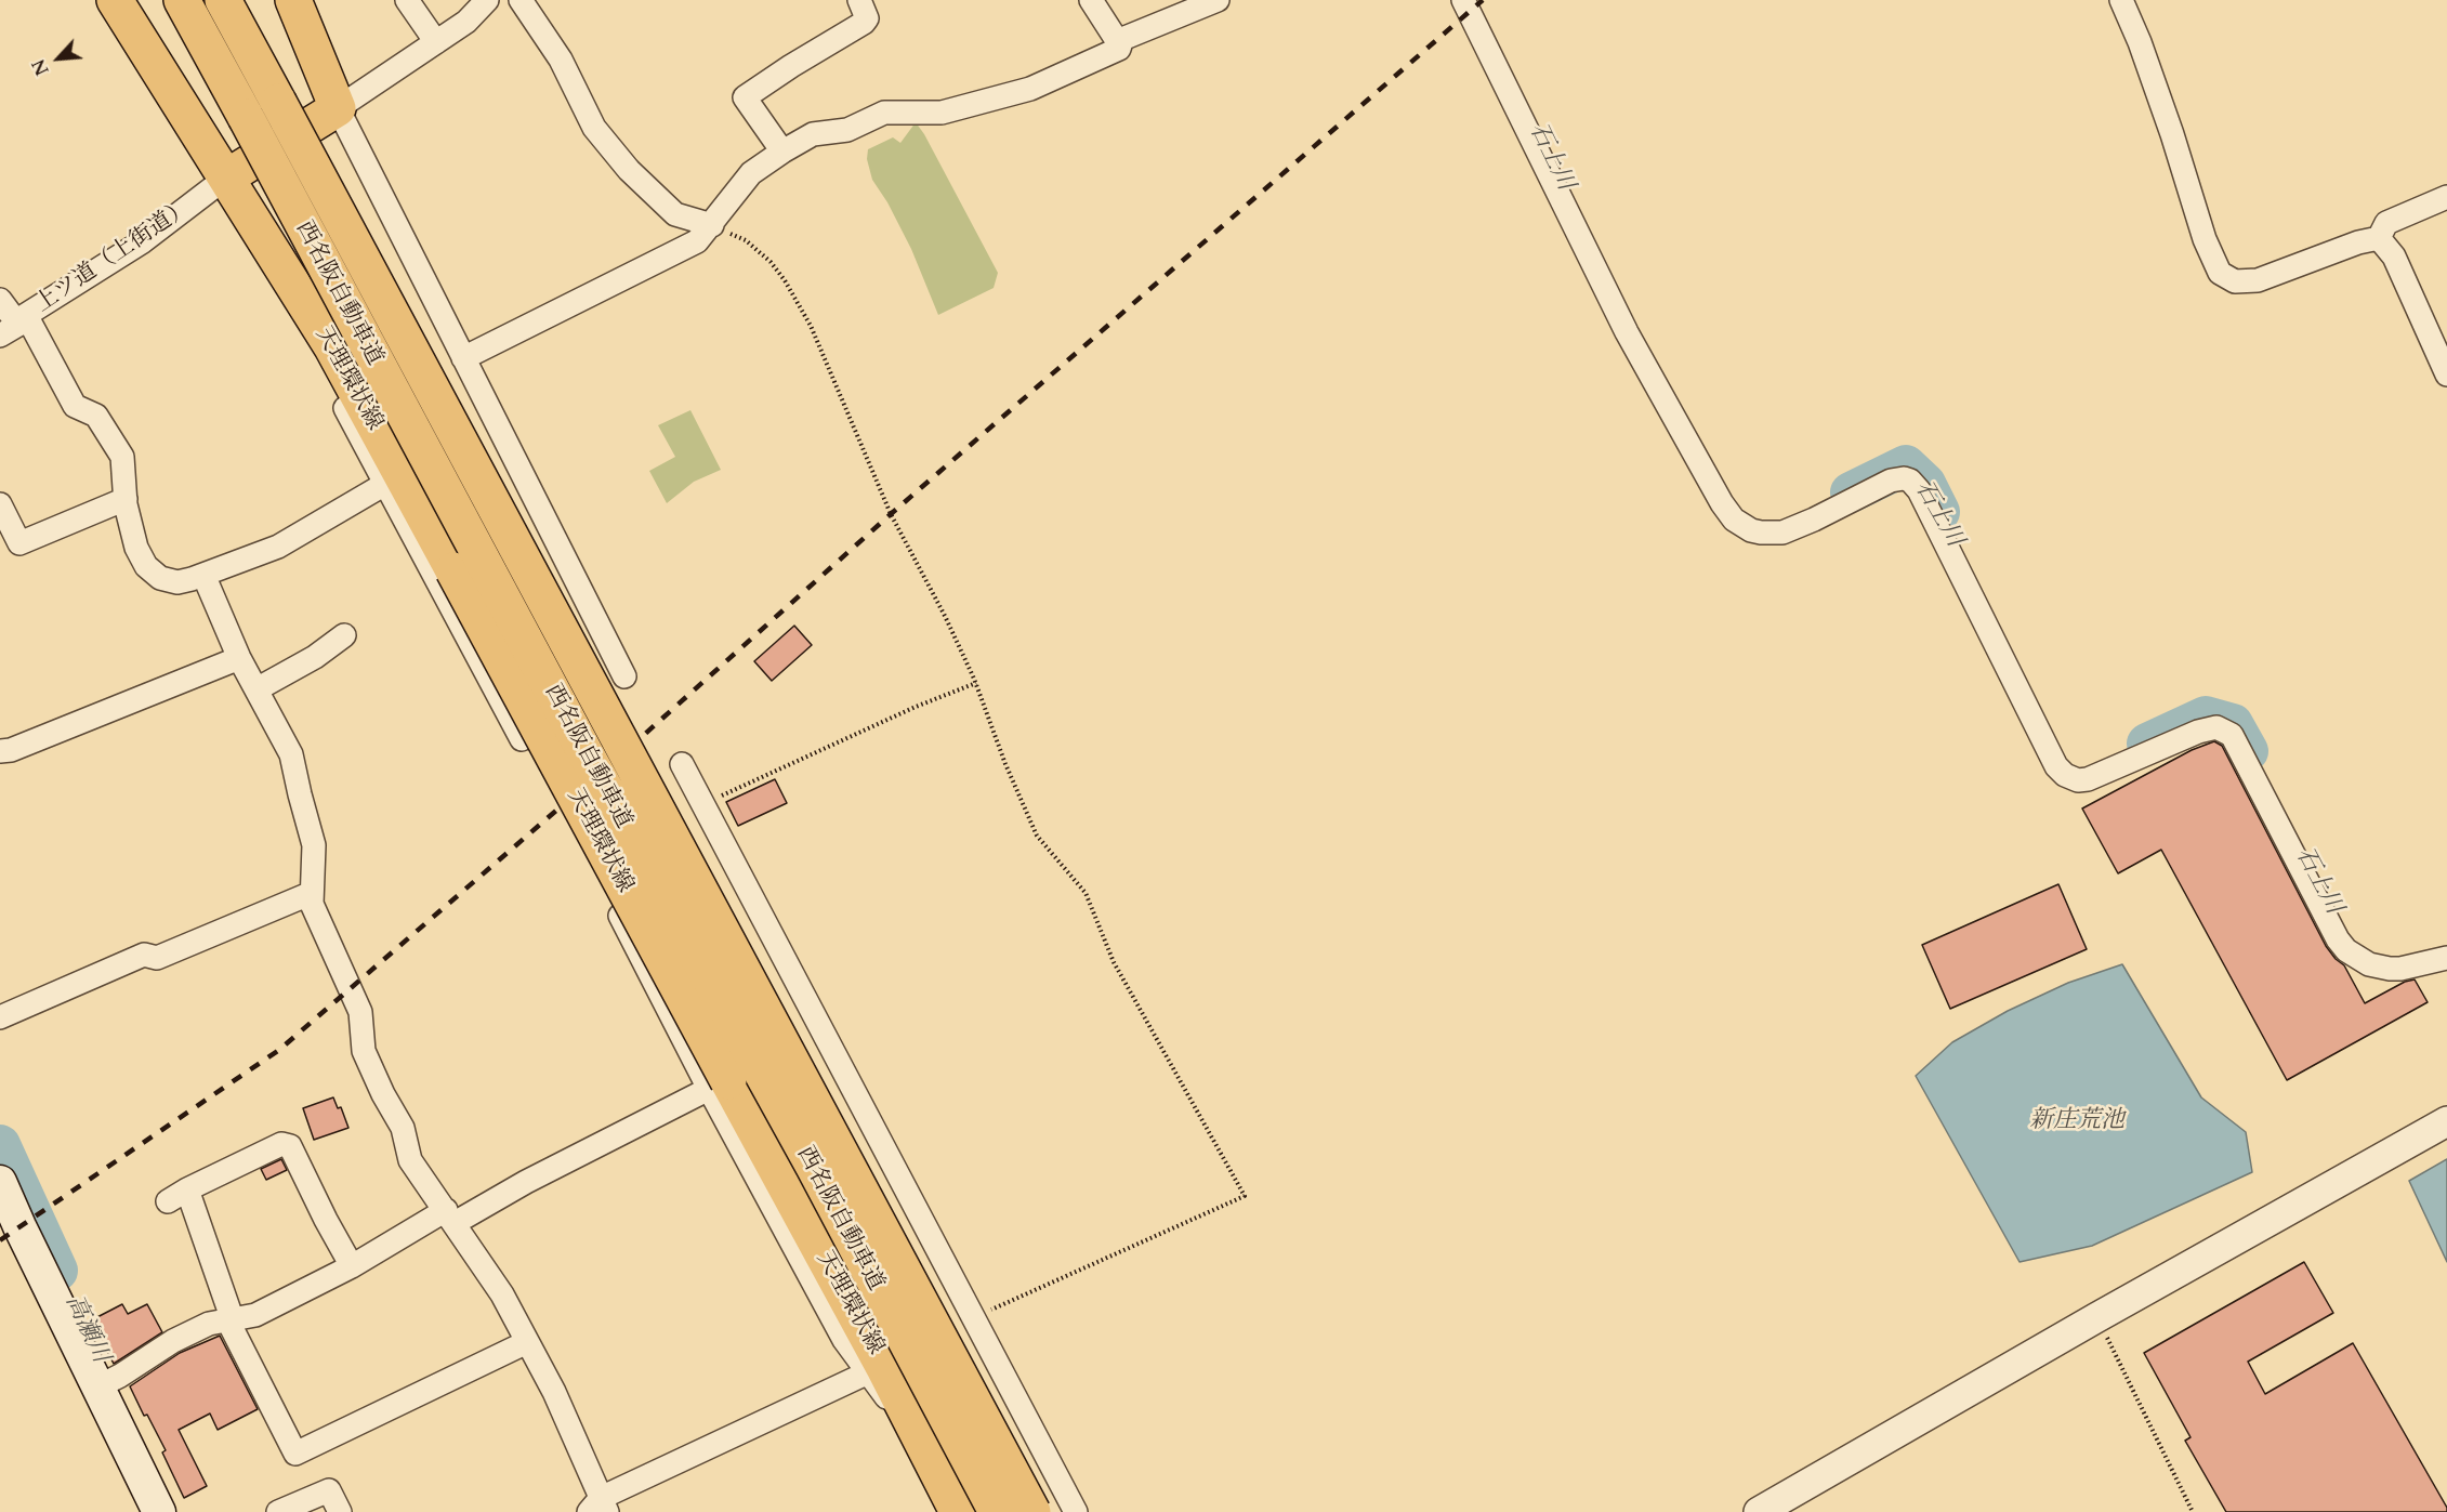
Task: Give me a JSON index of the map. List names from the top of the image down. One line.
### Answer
{"streets":{"main road":["西名阪自動車道","天理環状線"],"street":["上ツ道（上街道）"]},"crossings":[["上ツ道（上街道）","天理環状線"]],"water":["石上川","新庄荒池","高瀬川"],"north":"bottom left"}
